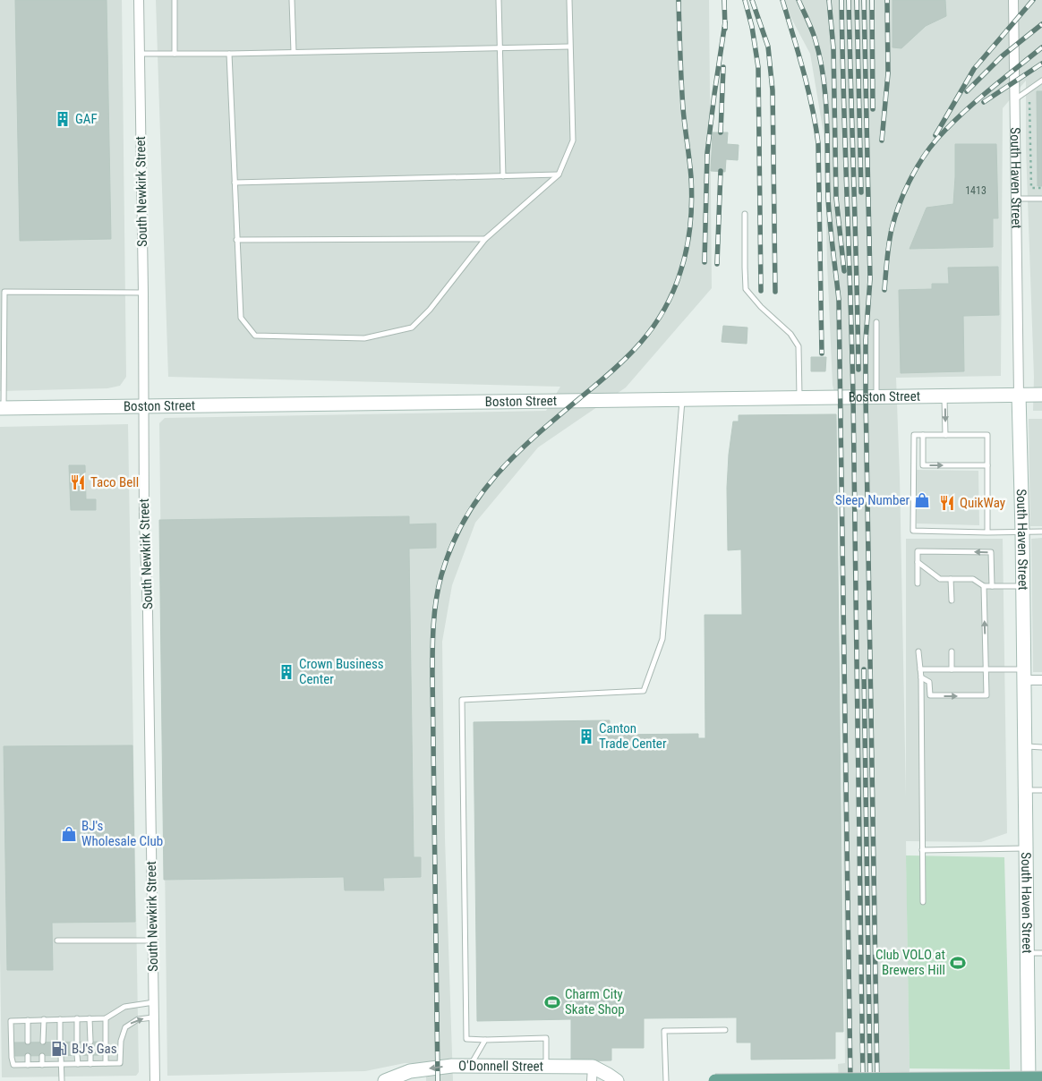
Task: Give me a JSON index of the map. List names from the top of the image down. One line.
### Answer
{"streets":{"main road":["South Haven Street","Boston Street","O'Donnell Street"],"street":["South Newkirk Street"]},"crossings":[["South Haven Street","Boston Street"],["South Newkirk Street","Boston Street"]],"one_way":["O'Donnell Street"],"places":{"building":["GAF","Crown Business Center","Canton Trade Center"],"restaurant":["Taco Bell","QuikWay"],"shop":["Sleep Number","BJ's Wholesale Club"],"sports":["Club VOLO at Brewers Hill","Charm City Skate Shop"],"fuel station":["BJ's Gas"]},"house_numbers":["1413"]}
